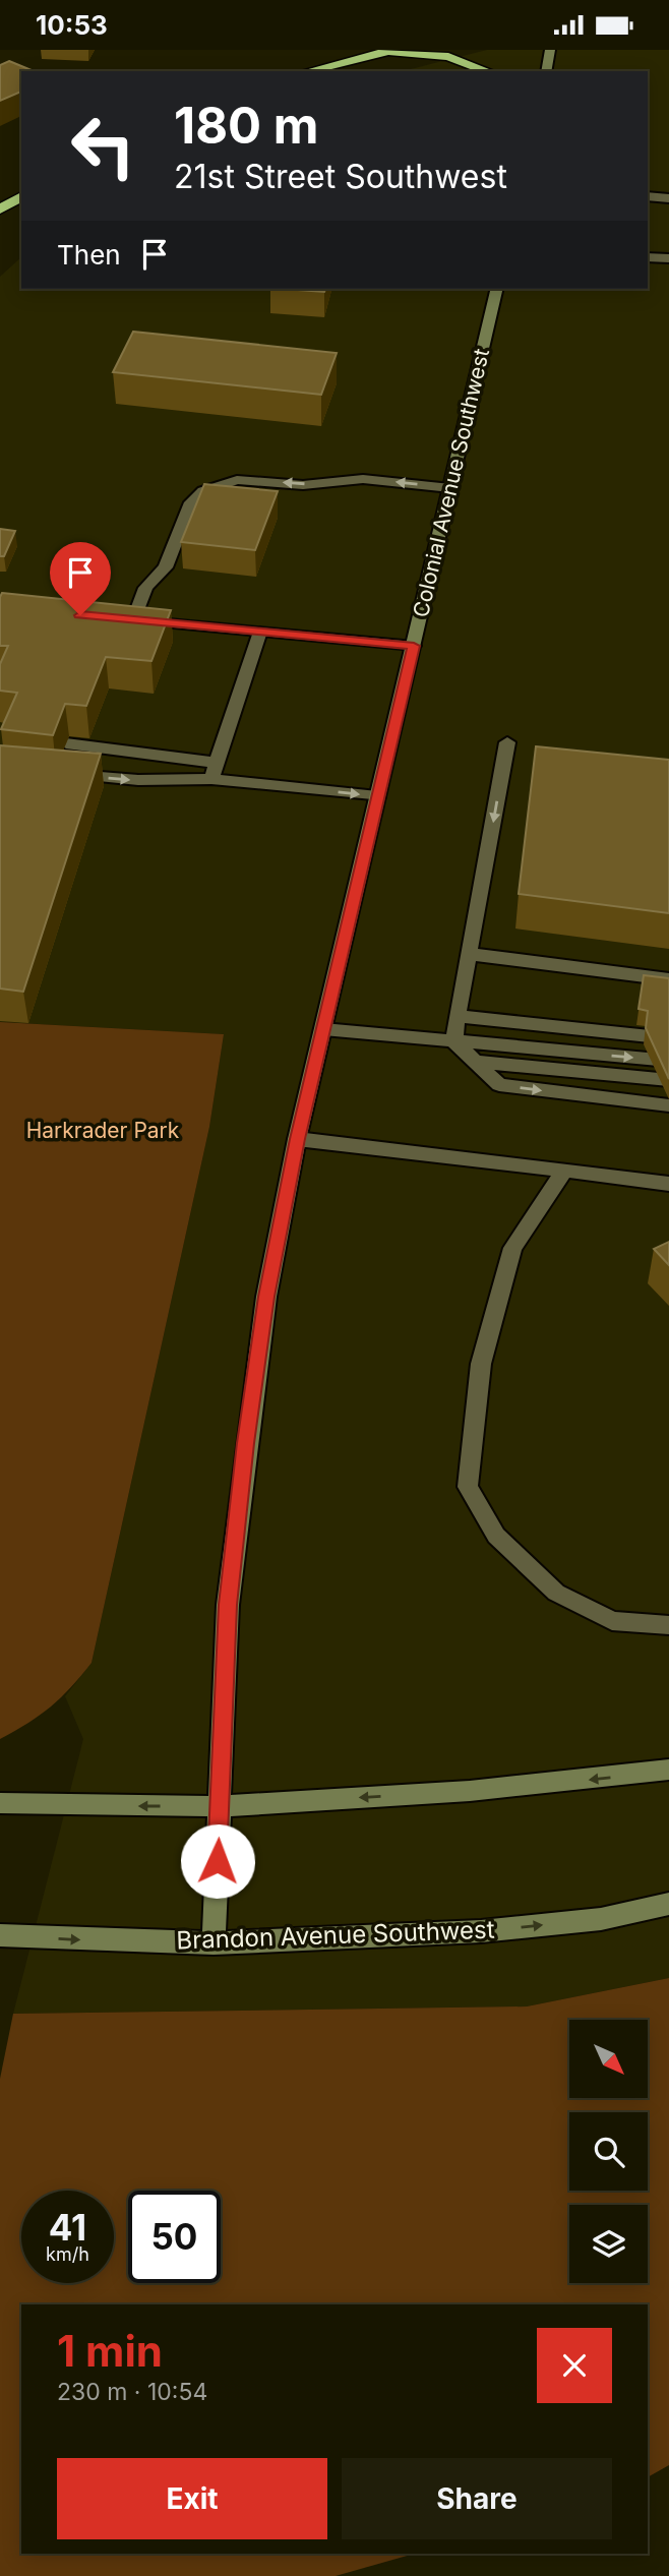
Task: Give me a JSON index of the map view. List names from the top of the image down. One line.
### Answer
{"streets":{"main road":["Colonial Avenue Southwest","Brandon Avenue Southwest"]},"crossings":[["Colonial Avenue Southwest","Brandon Avenue Southwest"]],"parks":["Harkrader Park"],"north":"bottom right","page":{"status":"10:53","turn":["180 m","21st Street Southwest"],"then":"Then","speed":"41 km/h","limit":"50","heading":["1 min","230 m · 10:54"],"buttons":["Exit","Share"]}}
